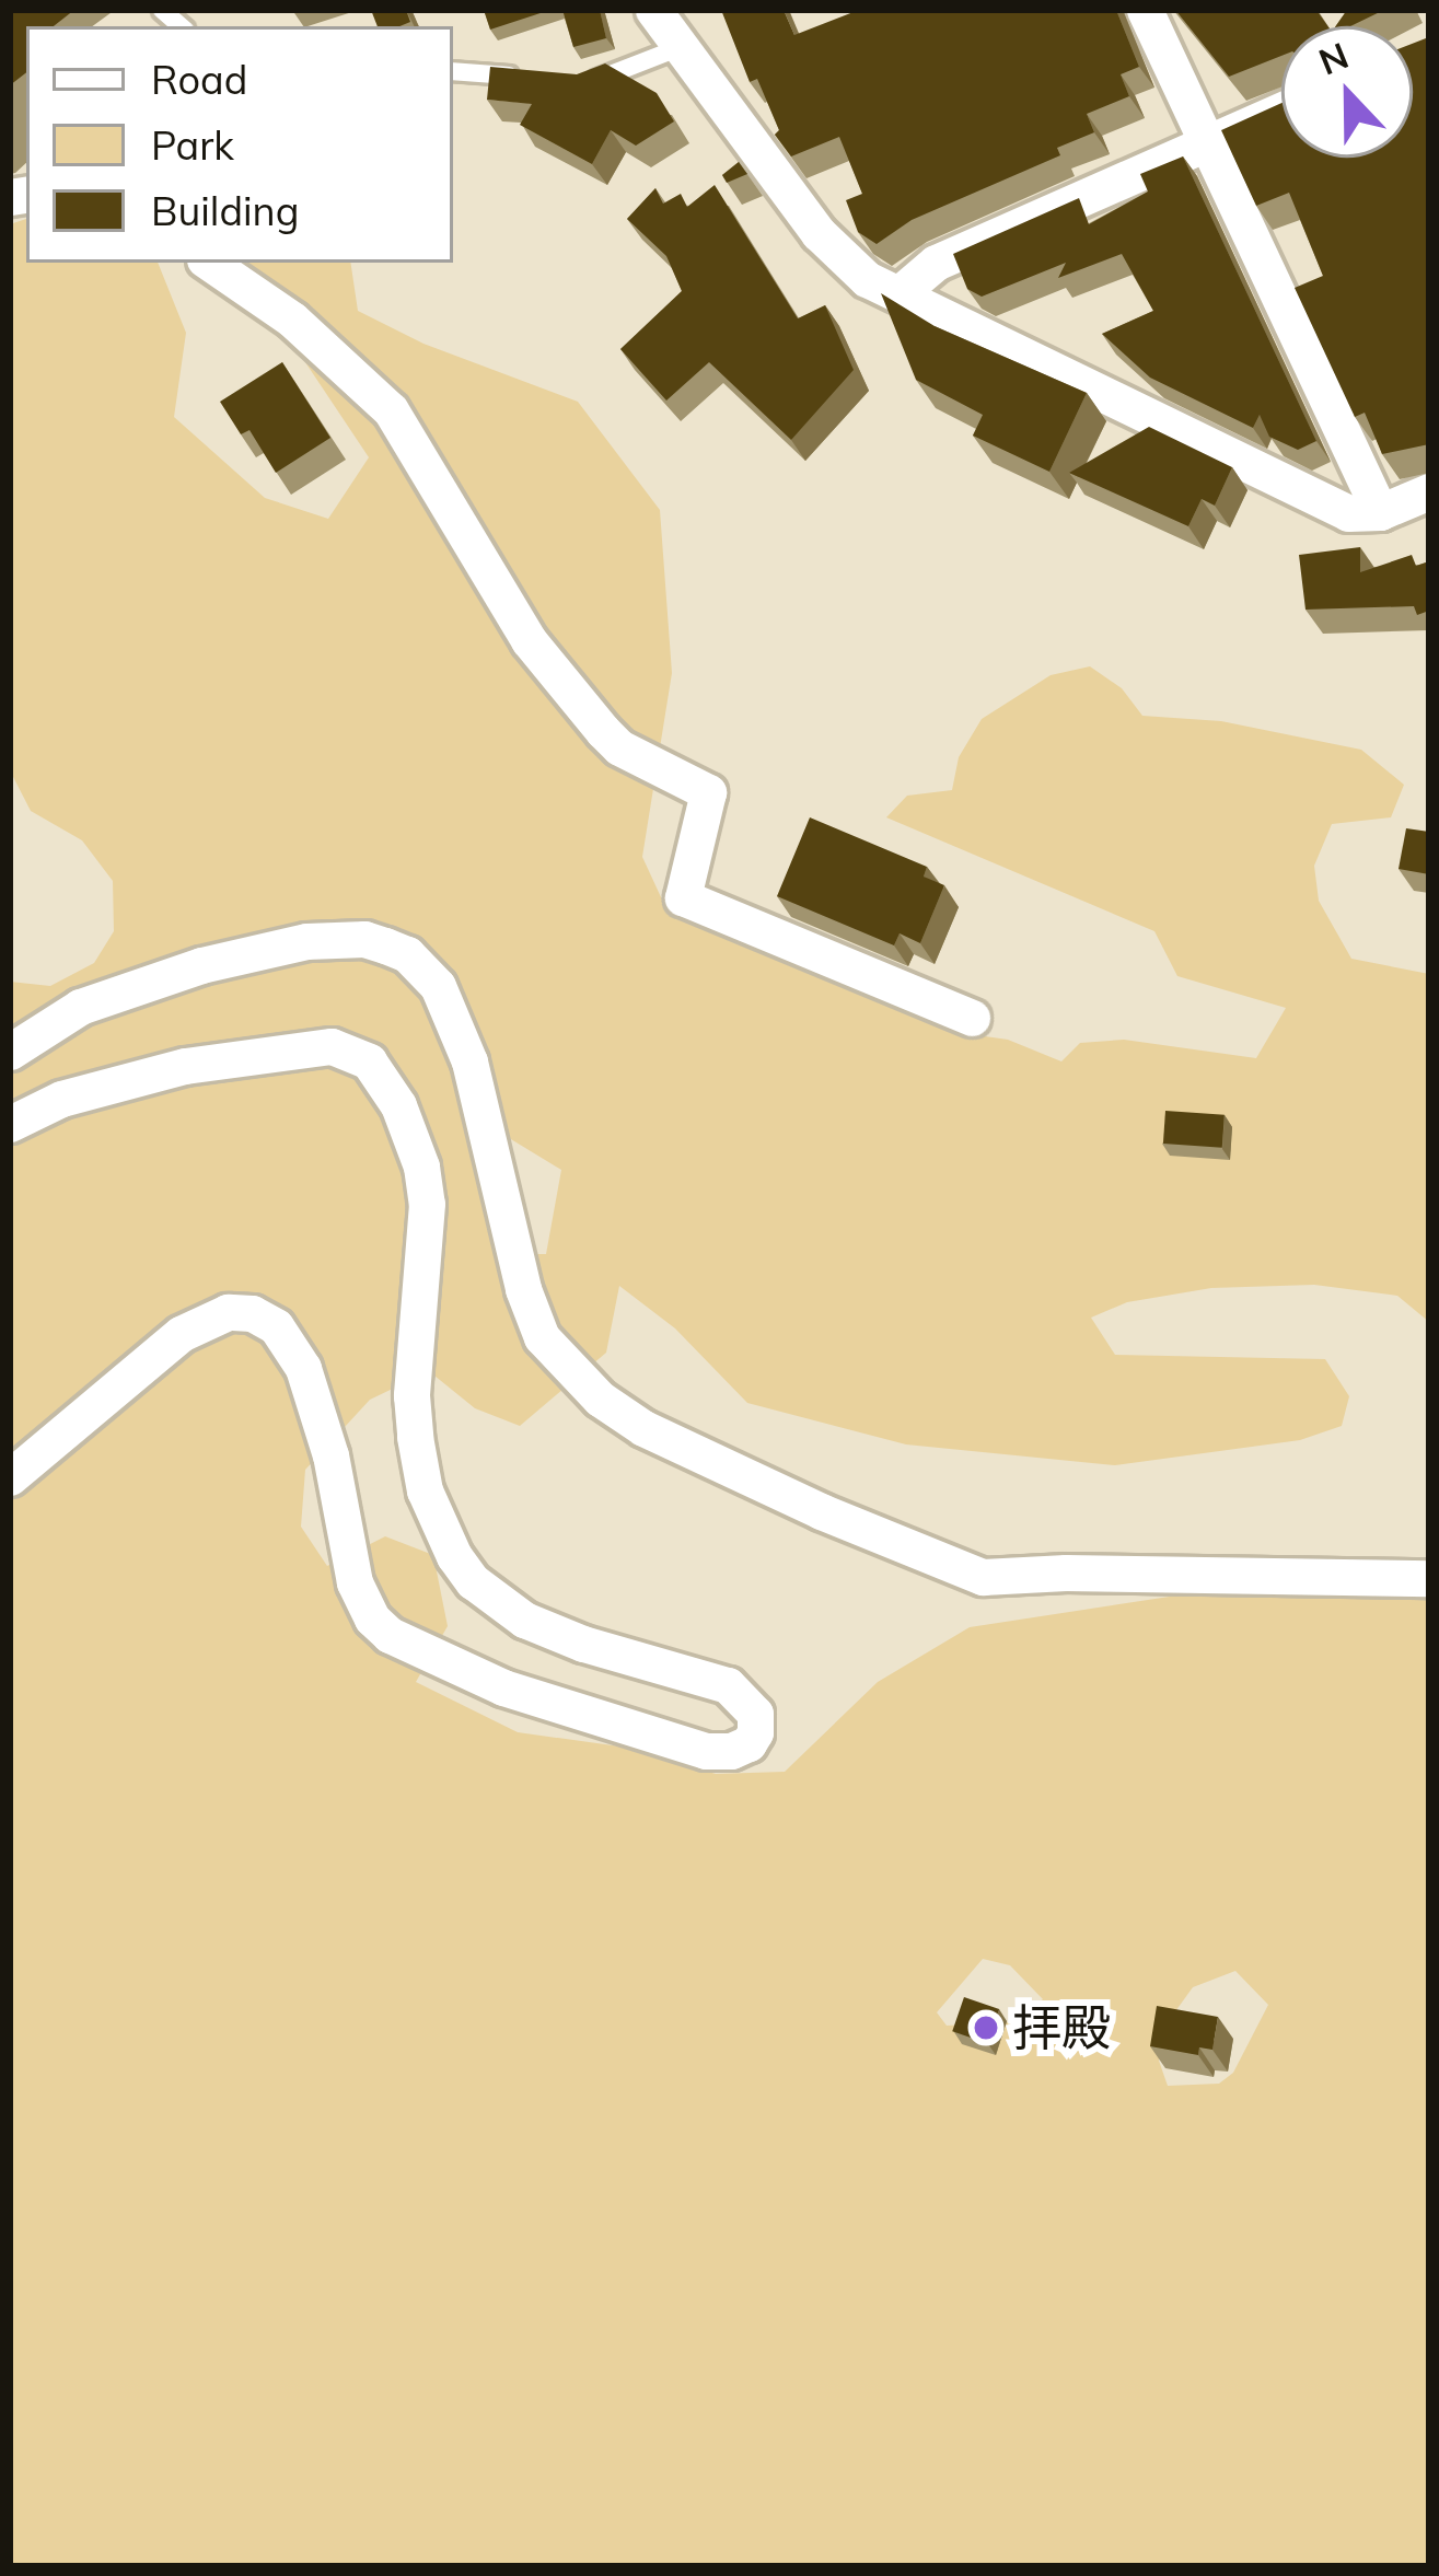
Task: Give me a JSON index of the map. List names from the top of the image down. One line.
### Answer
{"places":["拝殿"],"legend":["Road","Park","Building"],"north":"top"}
